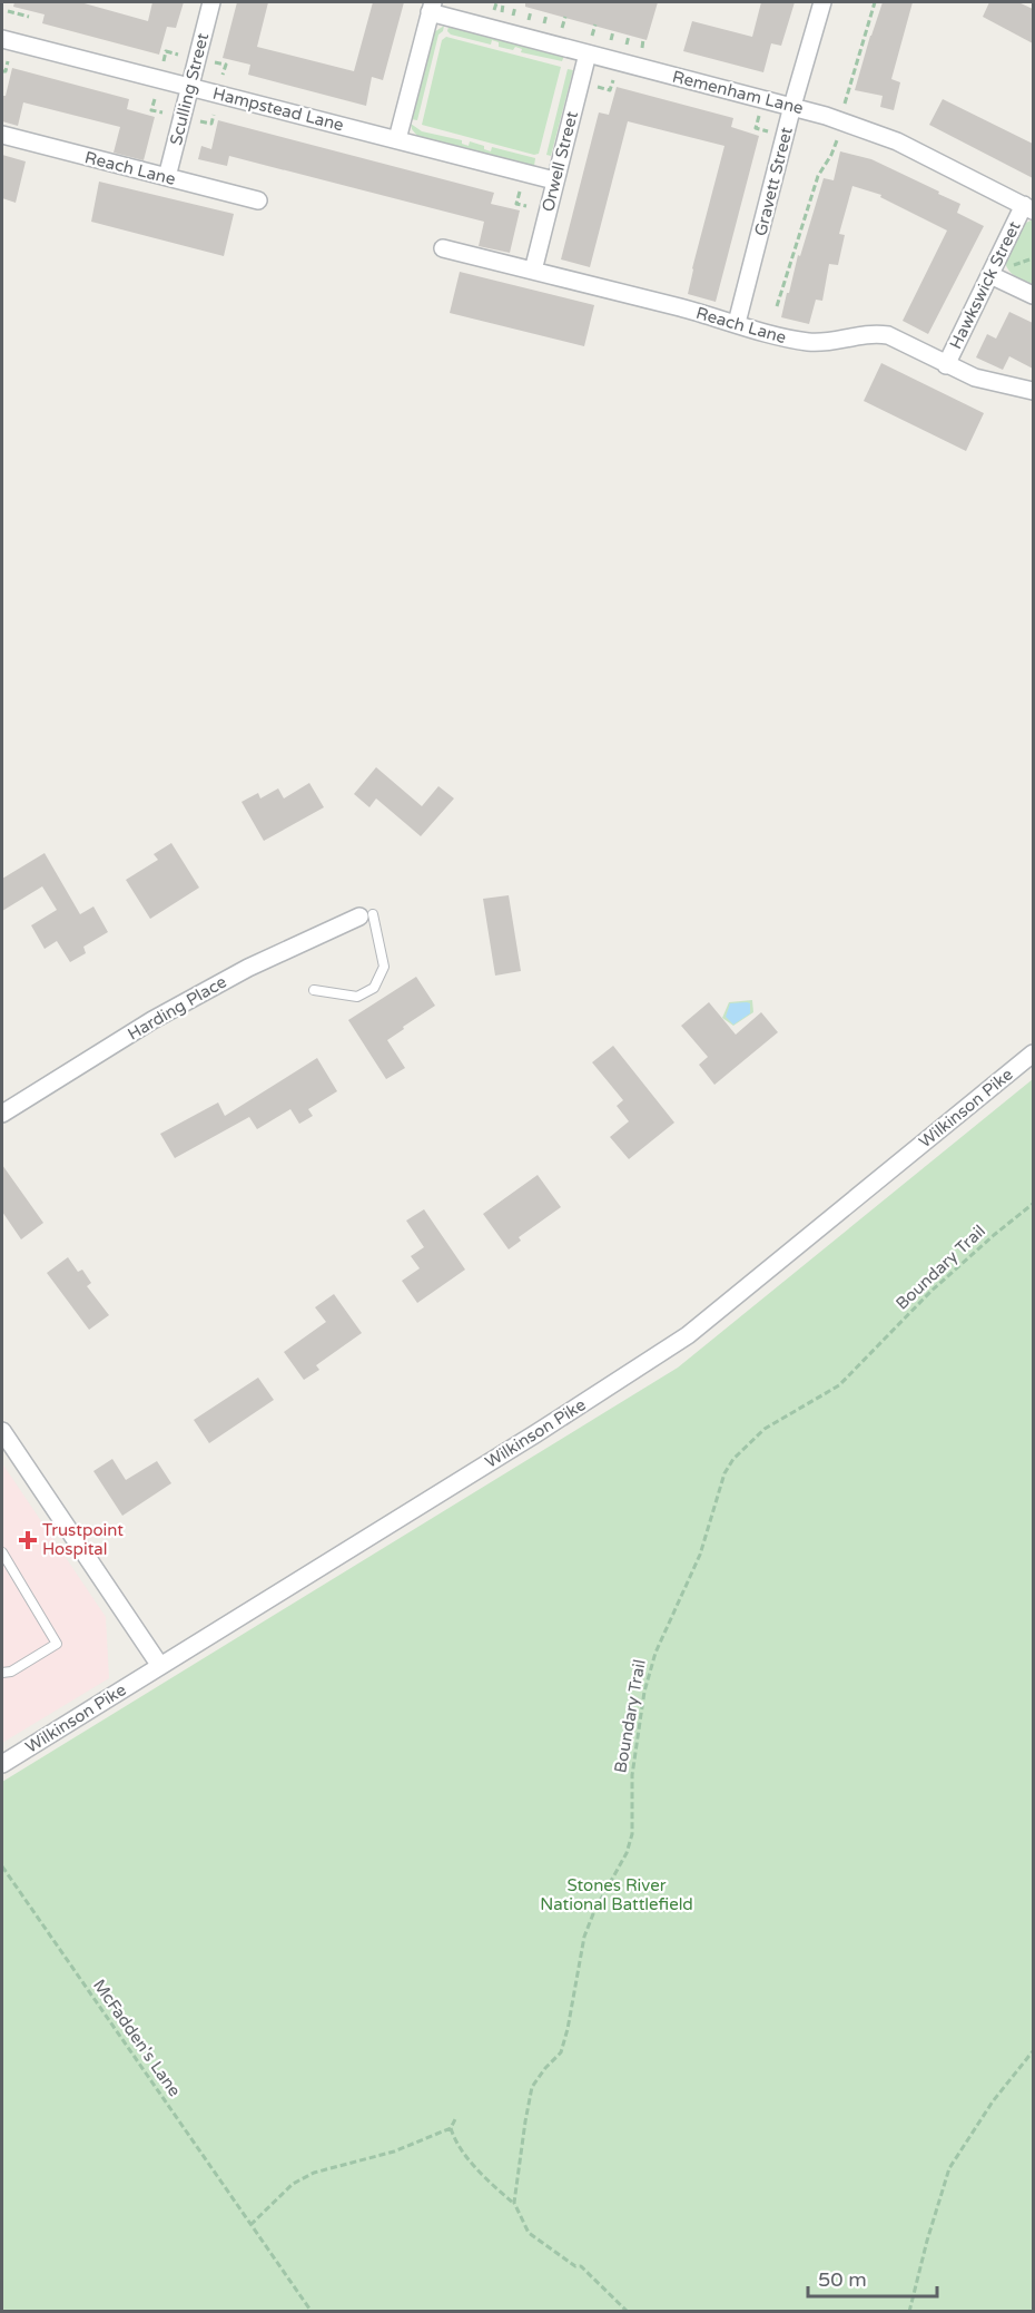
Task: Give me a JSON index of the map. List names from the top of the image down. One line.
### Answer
{"streets":{"street":["Sculling Street","Remenham Lane","Hampstead Lane","Orwell Street","Reach Lane","Gravett Street","Hawkswick Street","Harding Place","Wilkinson Pike"],"path":["Boundary Trail","McFadden's Lane"]},"crossings":[["Sculling Street","Hampstead Lane"],["Sculling Street","Reach Lane"],["Remenham Lane","Orwell Street"],["Remenham Lane","Gravett Street"],["Remenham Lane","Hawkswick Street"],["Hampstead Lane","Orwell Street"],["Orwell Street","Reach Lane"],["Reach Lane","Gravett Street"],["Reach Lane","Hawkswick Street"]],"parks":["Stones River National Battlefield"],"places":{"health":["Trustpoint Hospital"]},"scale_bar":"50 m"}
